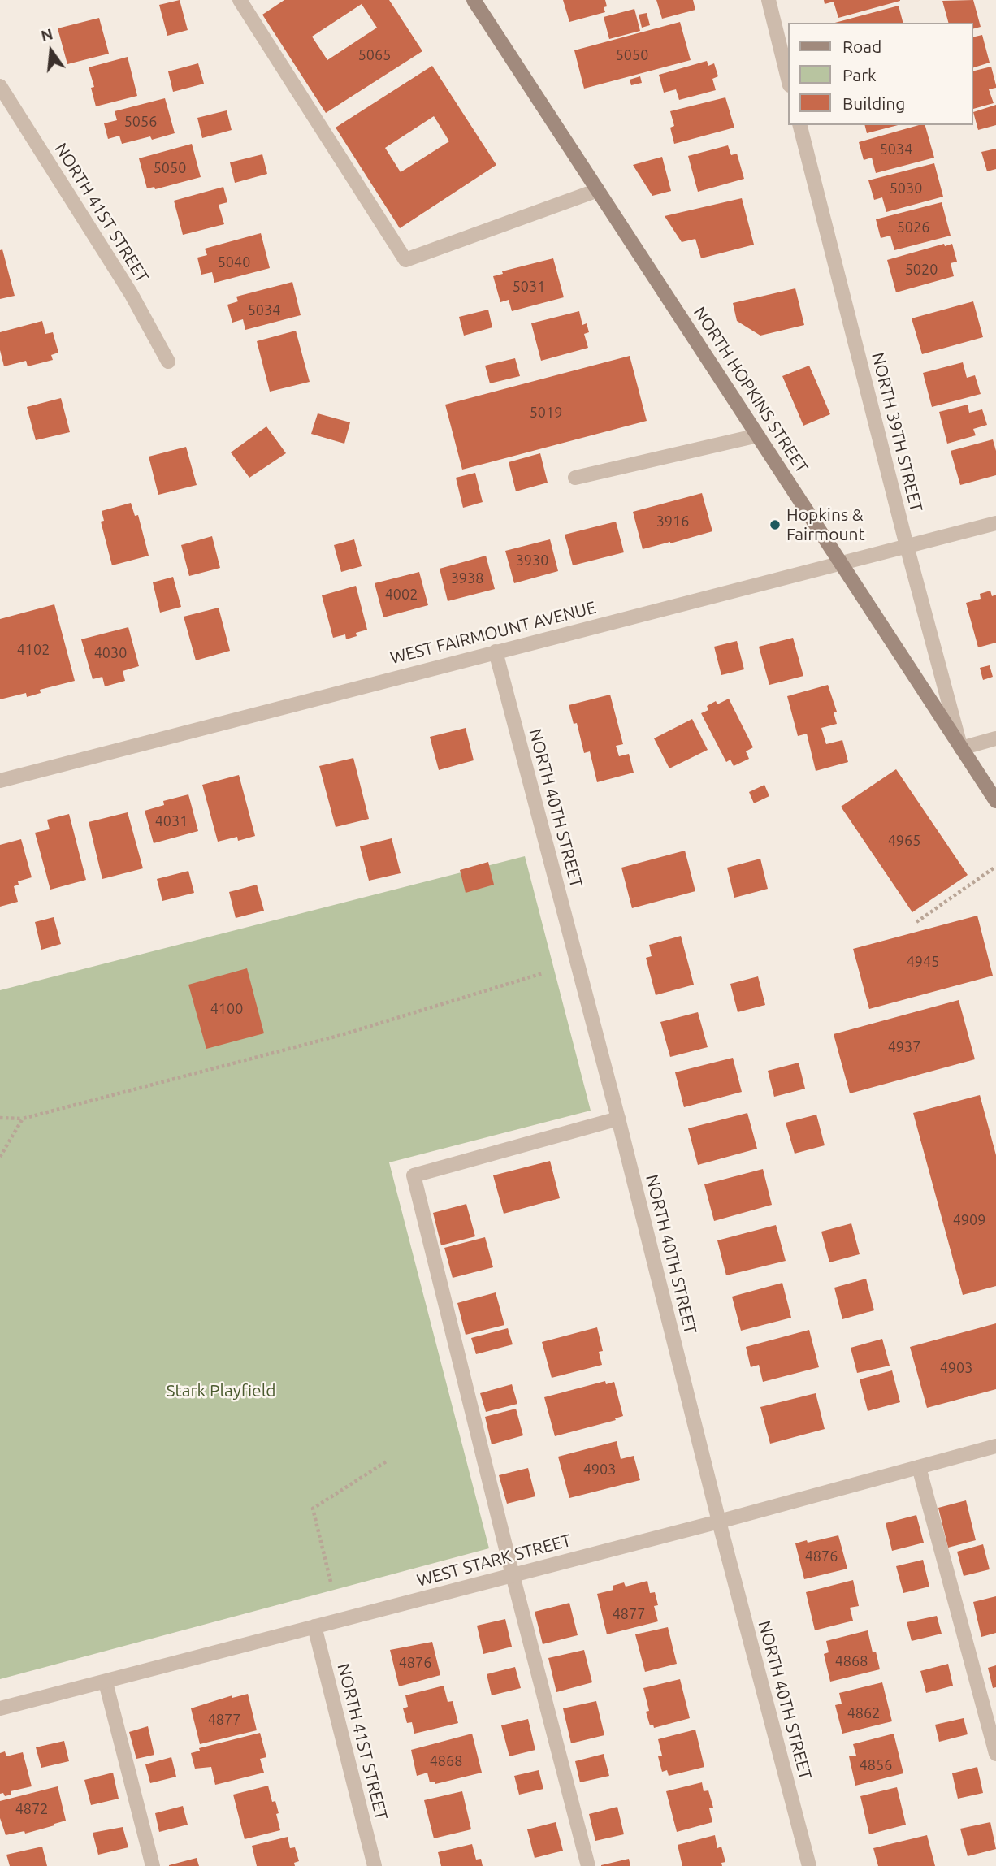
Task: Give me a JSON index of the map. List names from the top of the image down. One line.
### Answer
{"streets":{"main road":["NORTH HOPKINS STREET"],"street":["NORTH 41ST STREET","NORTH 39TH STREET","WEST FAIRMOUNT AVENUE","NORTH 40TH STREET","WEST STARK STREET"]},"crossings":[["NORTH 41ST STREET","WEST STARK STREET"],["NORTH HOPKINS STREET","NORTH 39TH STREET"],["NORTH HOPKINS STREET","WEST FAIRMOUNT AVENUE"],["NORTH 39TH STREET","WEST FAIRMOUNT AVENUE"],["WEST FAIRMOUNT AVENUE","NORTH 40TH STREET"],["NORTH 40TH STREET","WEST STARK STREET"]],"parks":["Stark Playfield"],"places":["Hopkins & Fairmount"],"house_numbers":["5065","5050","5056","5034","5050","5030","5026","5040","5020","5031","5034","5019","3916","3930","3938","4002","4102","4030","4031","4965","4945","4100","4937","4909","4903","4903","4876","4877","4868","4876","4862","4877","4868","4856","4872"],"legend":["Road","Park","Building"],"north":"top"}
